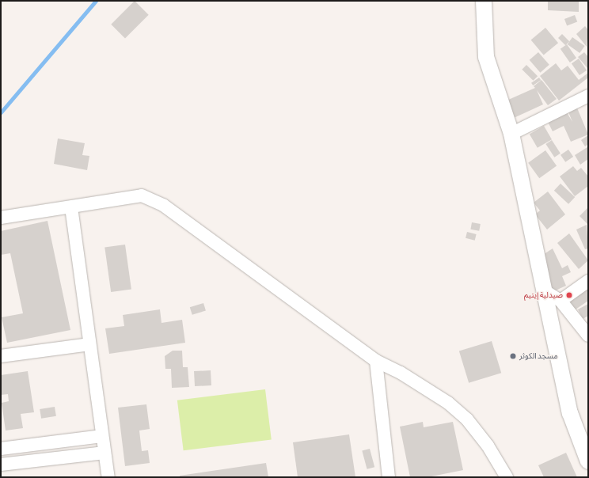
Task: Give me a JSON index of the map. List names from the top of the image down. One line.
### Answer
{"places":["صيدلية إيتيم","مسجد الكوثر"]}
